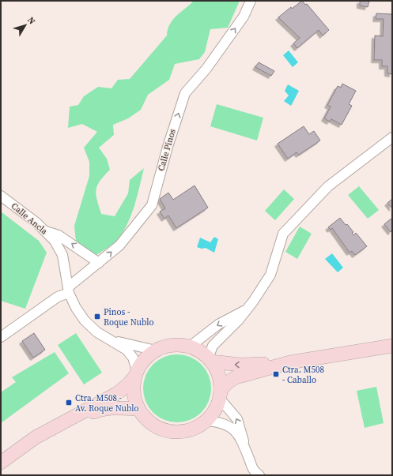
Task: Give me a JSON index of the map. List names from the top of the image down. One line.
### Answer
{"streets":{"street":["Calle Pinos","Calle Ancla"]},"crossings":[["Calle Pinos","Calle Ancla"]],"one_way":["Calle Pinos"],"places":{"transit":["Pinos - Roque Nublo","Ctra. M508 - Caballo","Ctra. M508 - Av. Roque Nublo"]},"north":"top right"}
